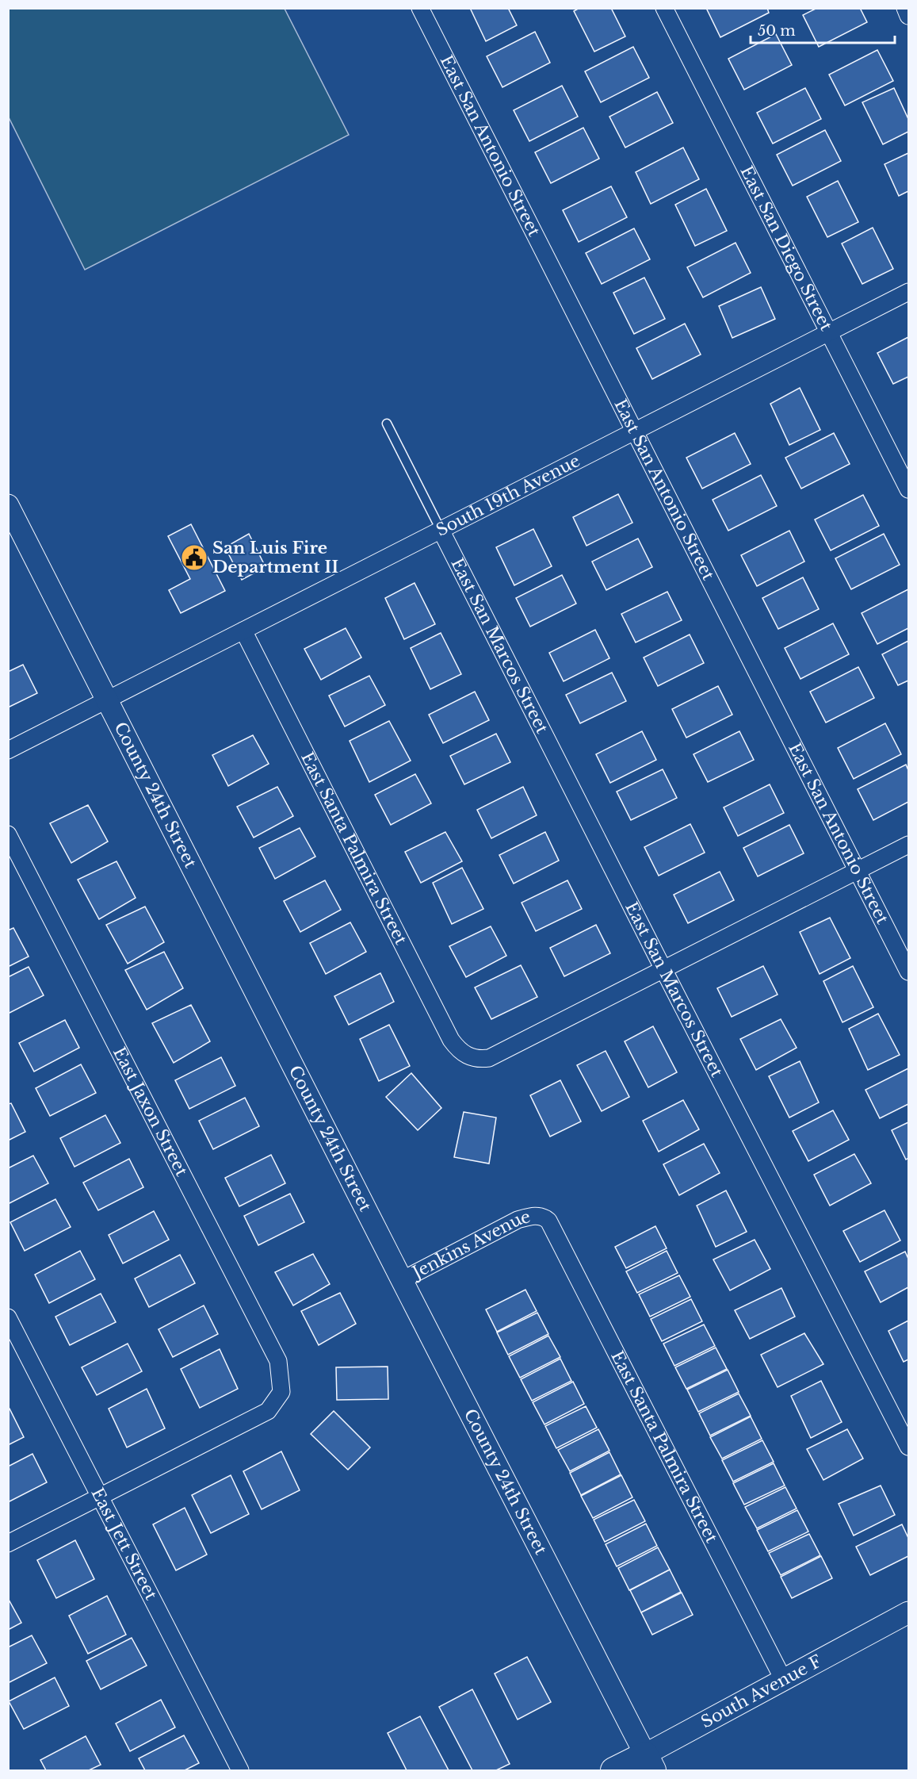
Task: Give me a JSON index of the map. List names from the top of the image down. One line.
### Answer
{"streets":{"main road":["South Avenue F"],"street":["East San Antonio Street","East San Diego Street","South 19th Avenue","East San Marcos Street","County 24th Street","East Santa Palmira Street","East Jaxon Street","Jenkins Avenue","East Jett Street"]},"crossings":[["East San Antonio Street","South 19th Avenue"],["East San Diego Street","South 19th Avenue"],["South 19th Avenue","East San Marcos Street"],["South 19th Avenue","County 24th Street"],["South 19th Avenue","East Santa Palmira Street"],["East San Marcos Street","East Santa Palmira Street"],["County 24th Street","Jenkins Avenue"],["County 24th Street","South Avenue F"],["East Santa Palmira Street","Jenkins Avenue"],["East Santa Palmira Street","South Avenue F"],["East Jaxon Street","East Jett Street"]],"places":{"public building":["San Luis Fire Department II"]},"scale_bar":"50 m"}
